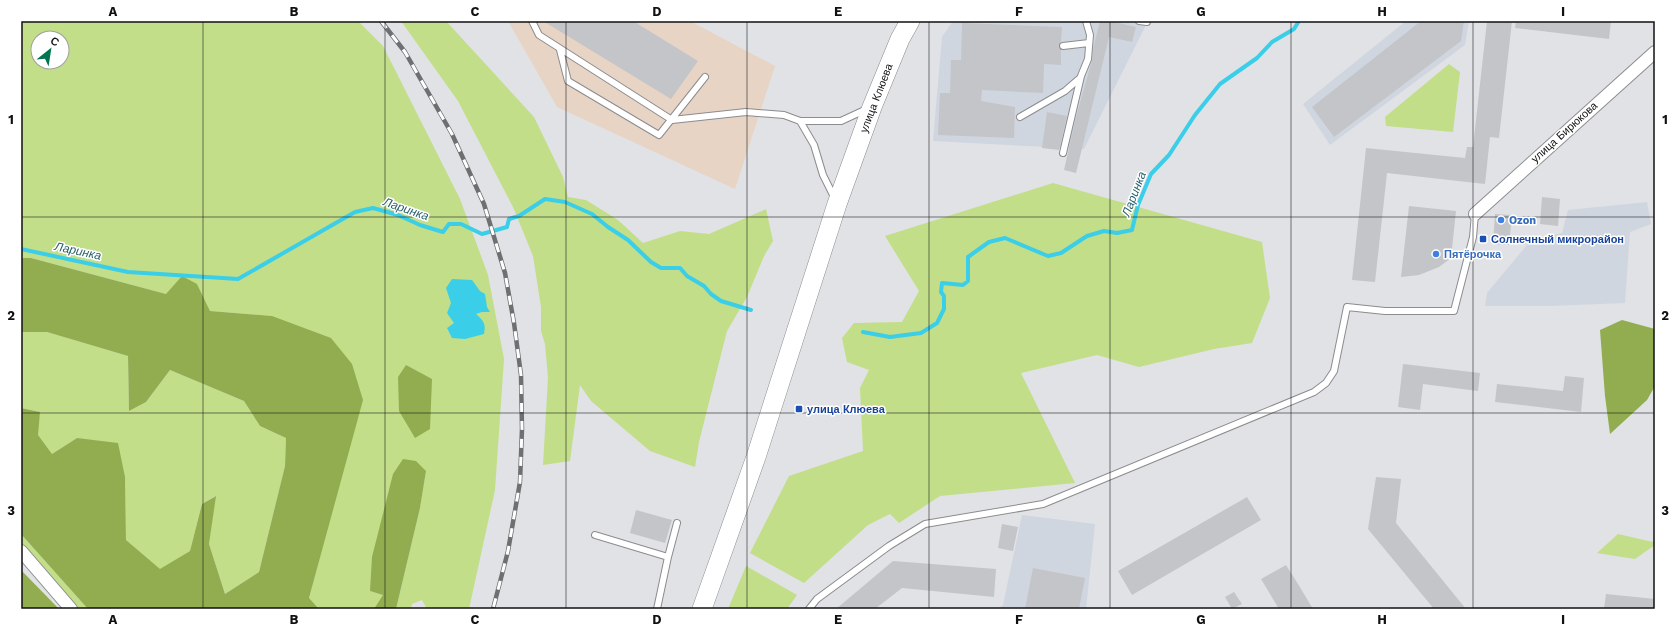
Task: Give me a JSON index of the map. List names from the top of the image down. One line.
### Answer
{"streets":{"main road":["улица Клюева"],"street":["улица Бирюкова"]},"water":["Ларинка"],"places":{"other":["Ozon","Пятёрочка"],"transit":["Солнечный микрорайон","улица Клюева"]},"north":"top right","grid":{"columns":["A","B","C","D","E","F","G","H","I"],"rows":["1","2","3"]}}
